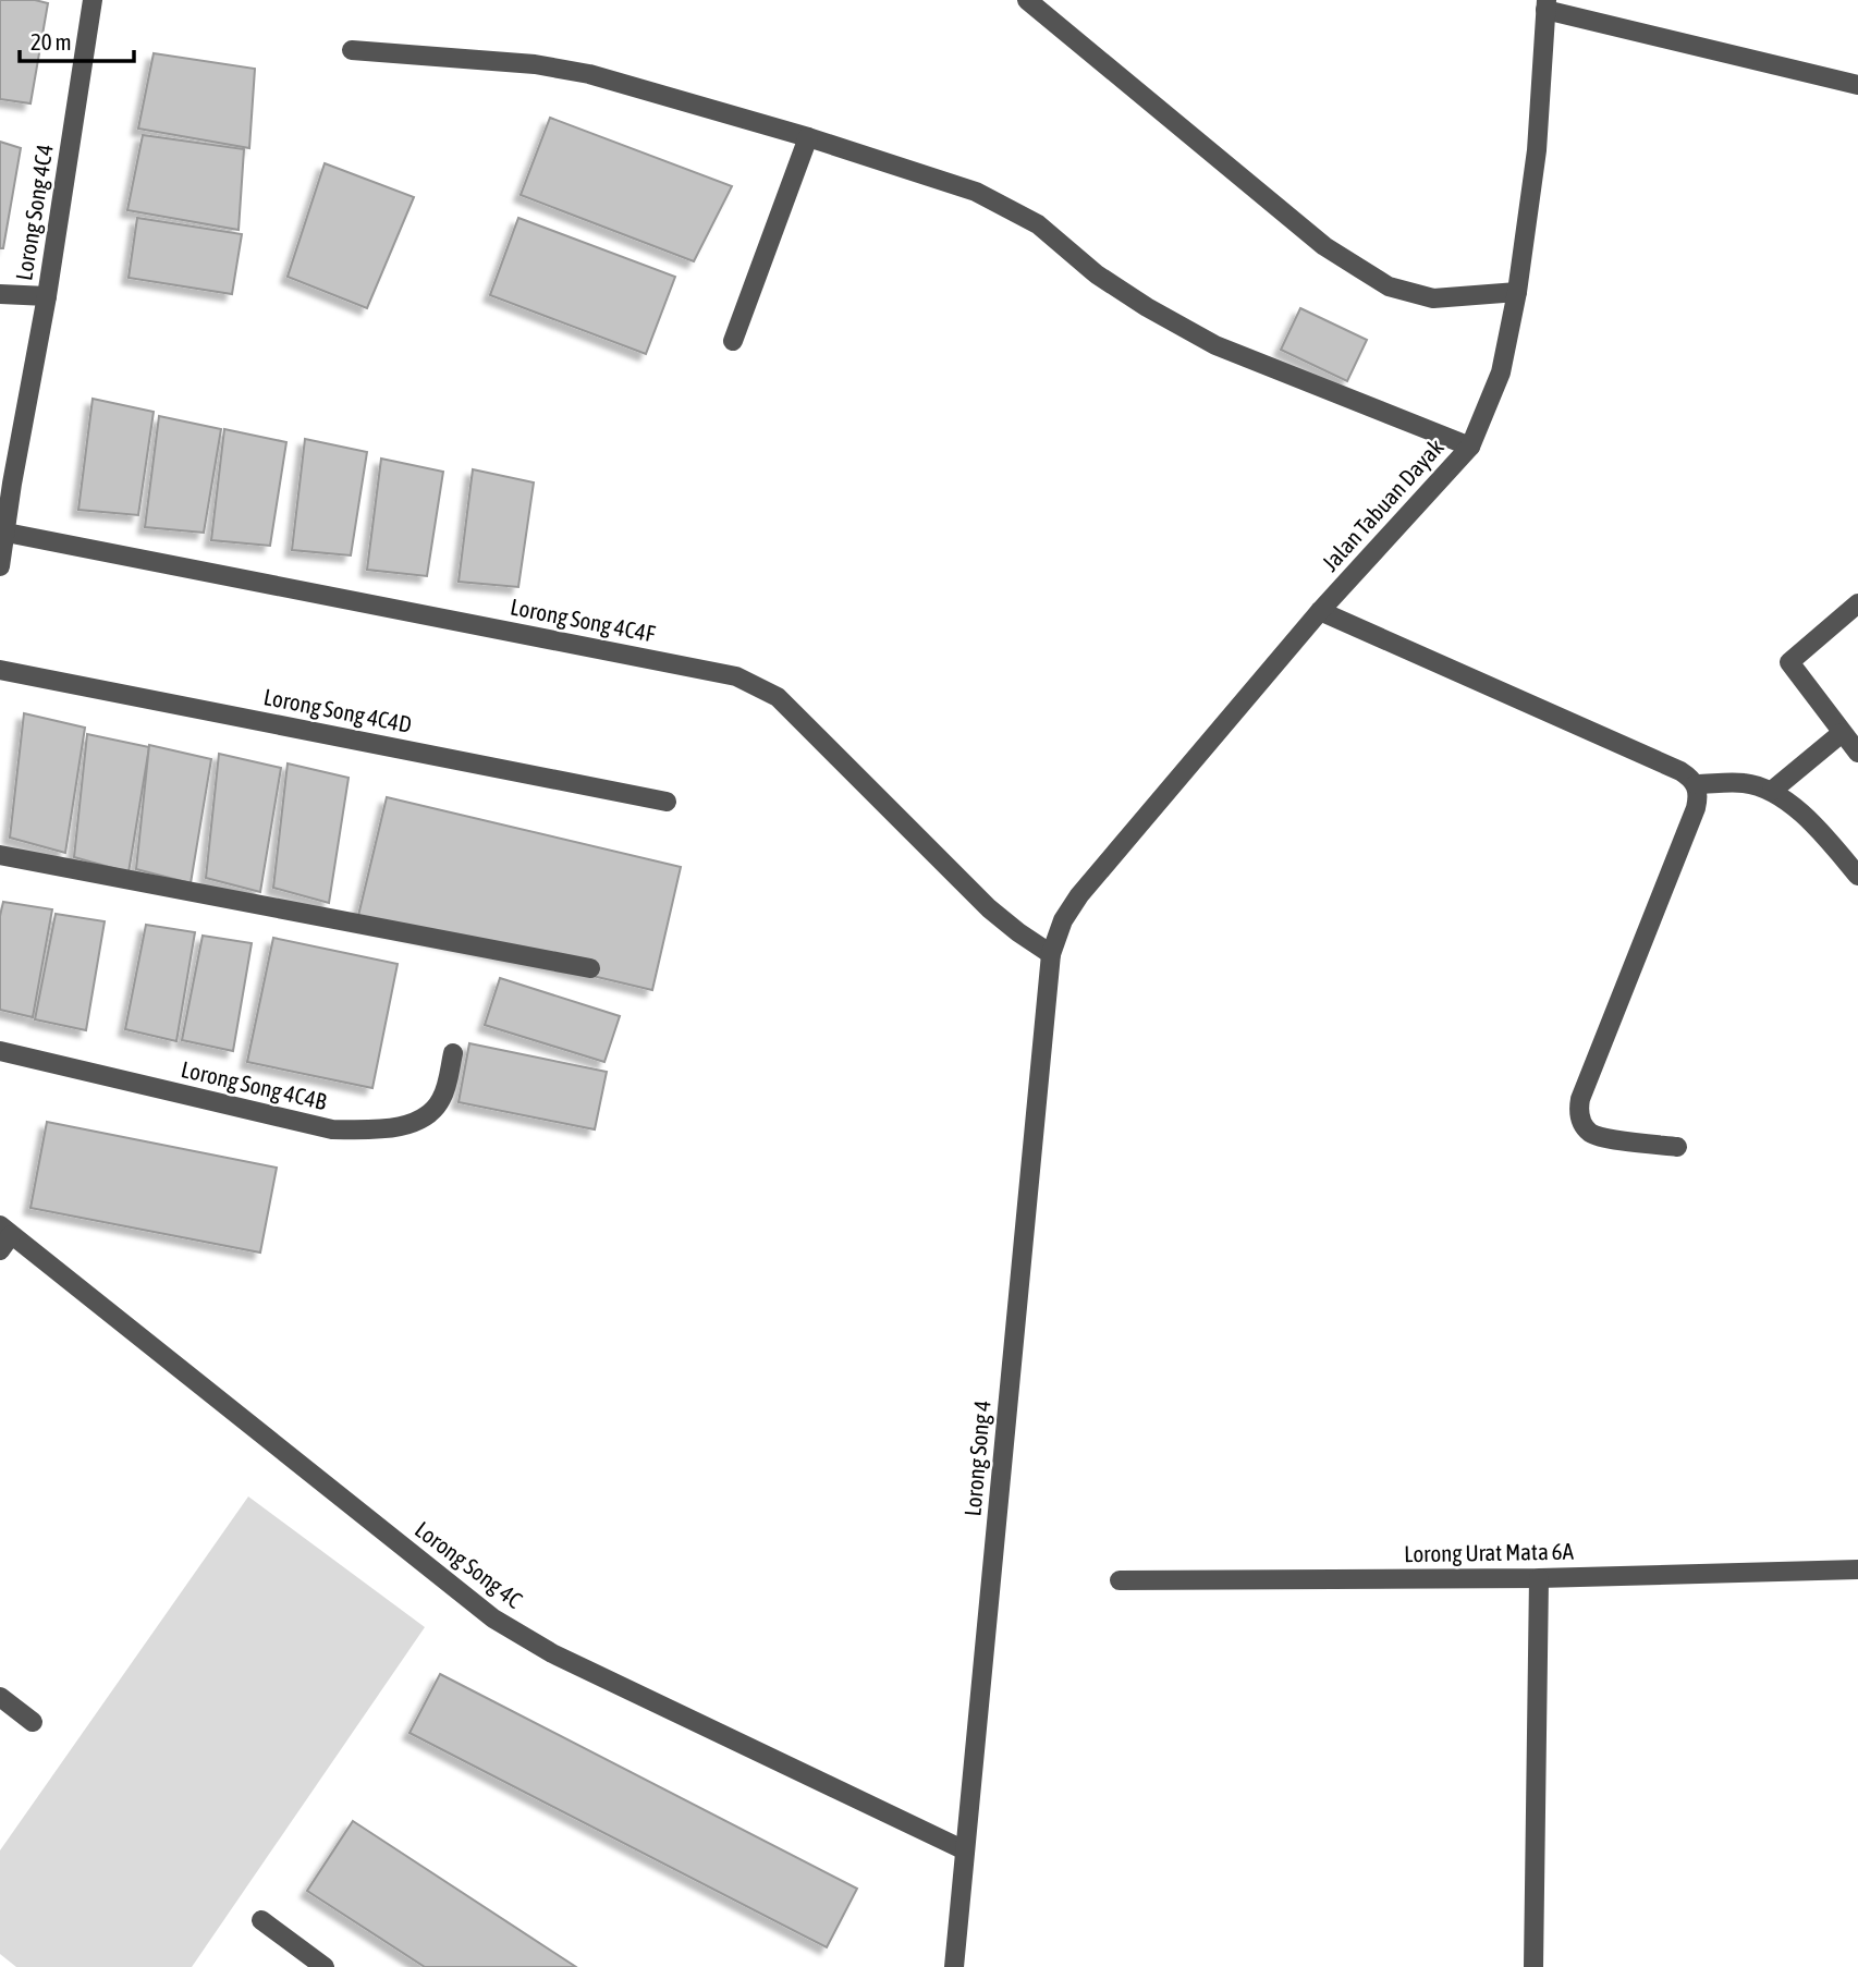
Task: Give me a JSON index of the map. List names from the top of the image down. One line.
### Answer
{"streets":{"street":["Lorong Song 4C4","Jalan Tabuan Dayak","Lorong Song 4C4F","Lorong Song 4C4D","Lorong Song 4C4B","Lorong Song 4","Lorong Urat Mata 6A","Lorong Song 4C"]},"crossings":[["Lorong Song 4C4","Lorong Song 4C4F"],["Jalan Tabuan Dayak","Lorong Song 4C4F"],["Jalan Tabuan Dayak","Lorong Song 4"],["Lorong Song 4C4F","Lorong Song 4"],["Lorong Song 4","Lorong Song 4C"]],"scale_bar":"20 m"}
